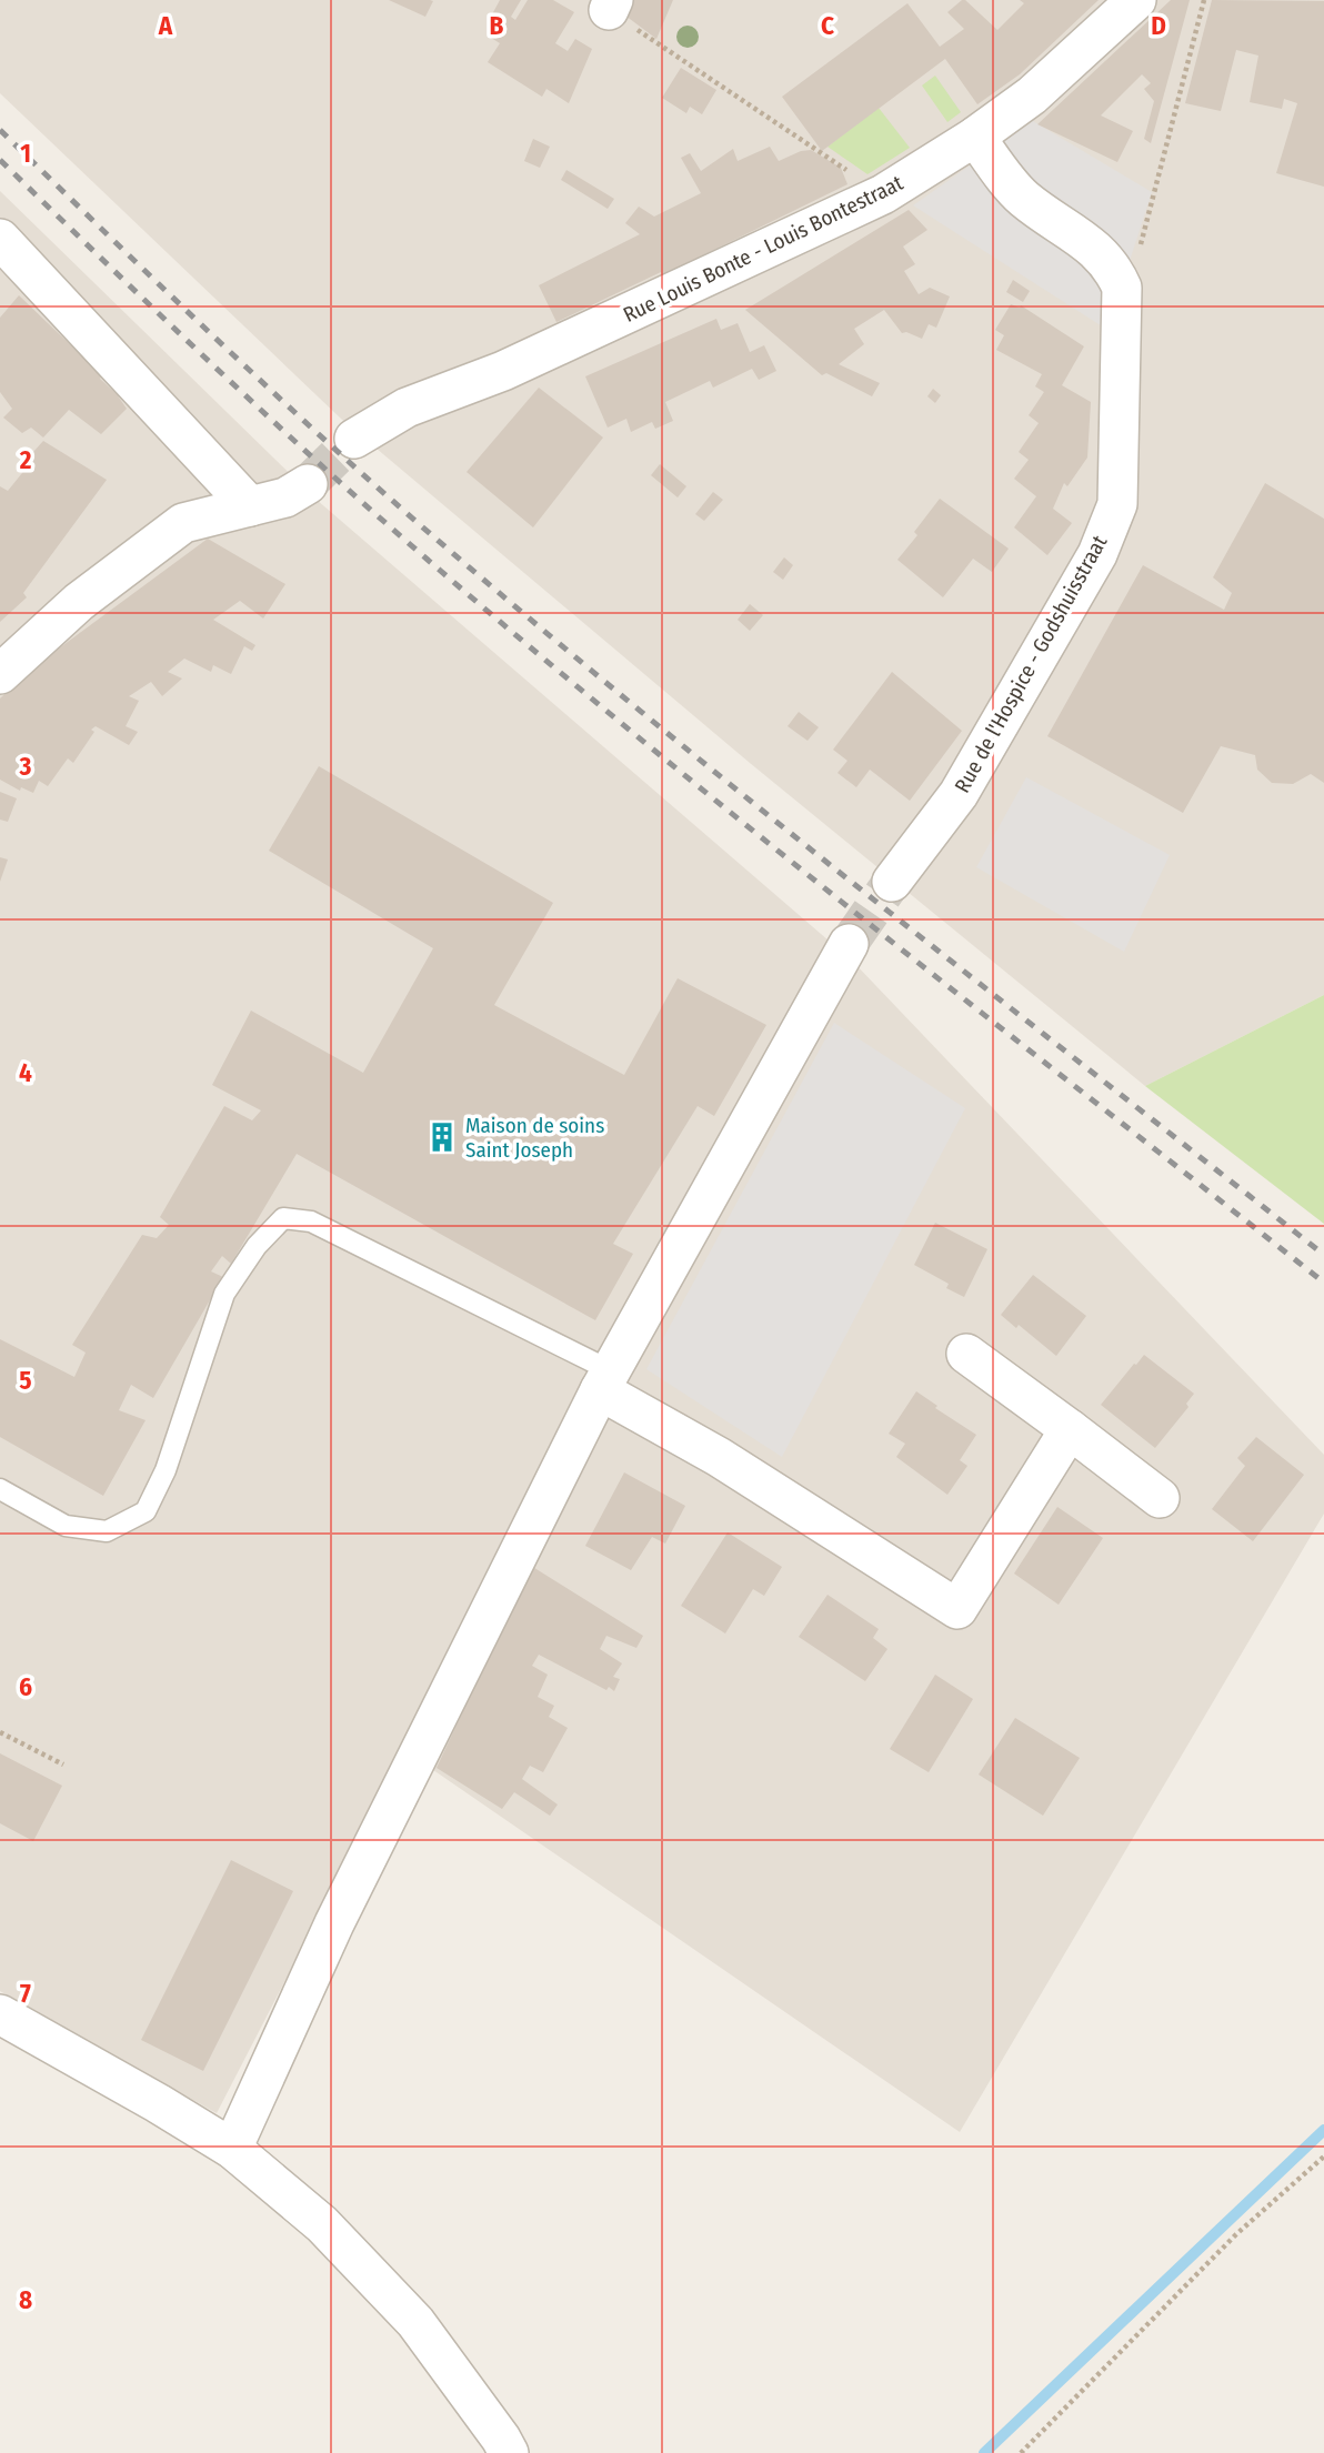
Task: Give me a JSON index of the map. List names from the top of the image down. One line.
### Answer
{"streets":{"street":["Rue Louis Bonte - Louis Bontestraat","Rue de l'Hospice - Godshuisstraat"]},"places":{"building":["Maison de soins Saint Joseph"]},"grid":{"columns":["A","B","C","D"],"rows":["1","2","3","4","5","6","7","8"]}}
